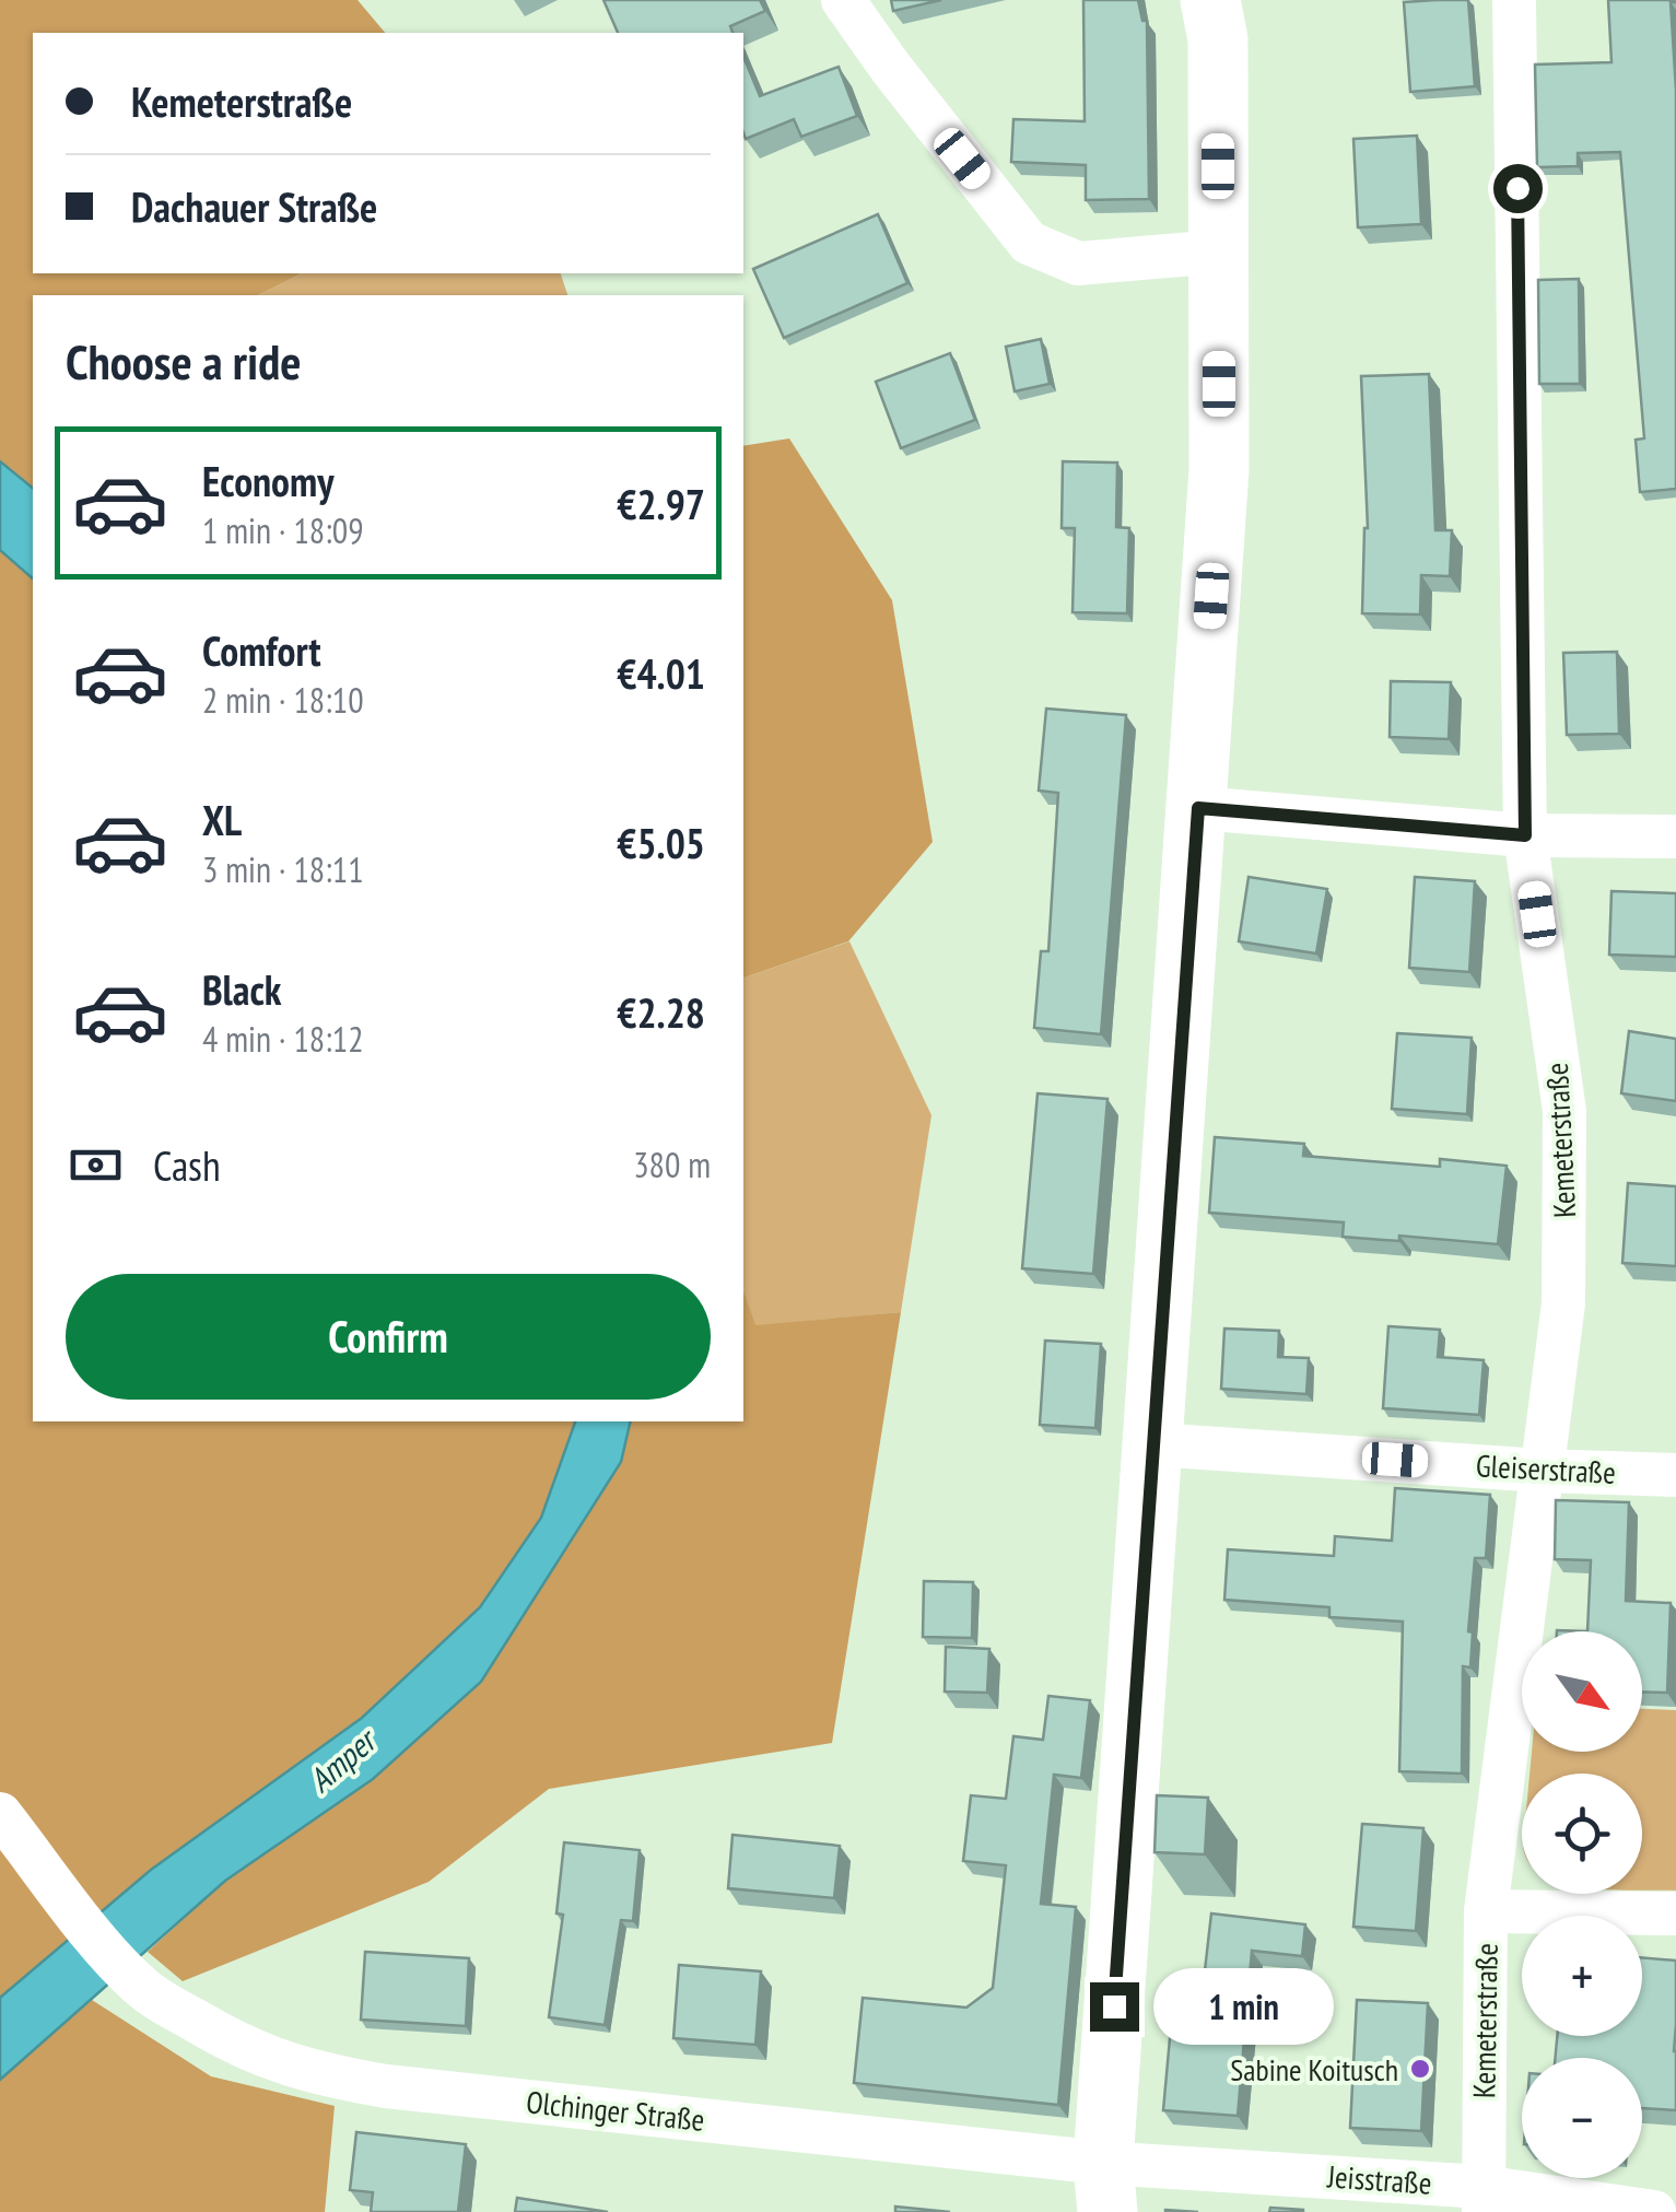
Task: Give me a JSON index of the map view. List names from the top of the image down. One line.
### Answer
{"streets":{"street":["Kemeterstraße","Gleiserstraße","Olchinger Straße","Jeisstraße"]},"crossings":[["Kemeterstraße","Gleiserstraße"],["Kemeterstraße","Jeisstraße"],["Olchinger Straße","Jeisstraße"]],"water":["Amper"],"places":["Sabine Koitusch"],"north":"bottom right","page":{"banner":["Kemeterstraße","Dachauer Straße"],"heading":"Choose a ride","list":[{"name":"Economy","note":"1 min · 18:09","value":"€2.97"},{"name":"Comfort","note":"2 min · 18:10","value":"€4.01"},{"name":"XL","note":"3 min · 18:11","value":"€5.05"},{"name":"Black","note":"4 min · 18:12","value":"€2.28"}],"pay":["Cash","380 m"],"buttons":"Confirm","map_buttons":["+","−"],"bubble":"1 min"}}
